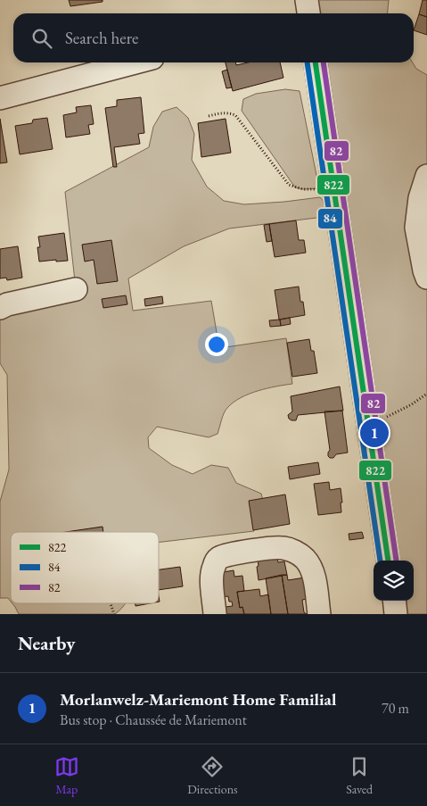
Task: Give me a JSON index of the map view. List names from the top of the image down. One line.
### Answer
{"lines":["transit line 822","transit line 84","transit line 82"],"legend":["822","84","82"],"page":{"search":"Search here","pins":"1","heading":"Nearby","list":[{"mark":"1","name":"Morlanwelz-Mariemont Home Familial","note":"Bus stop · Chaussée de Mariemont","value":"70 m"}],"nav":["Map","Directions","Saved"]}}
